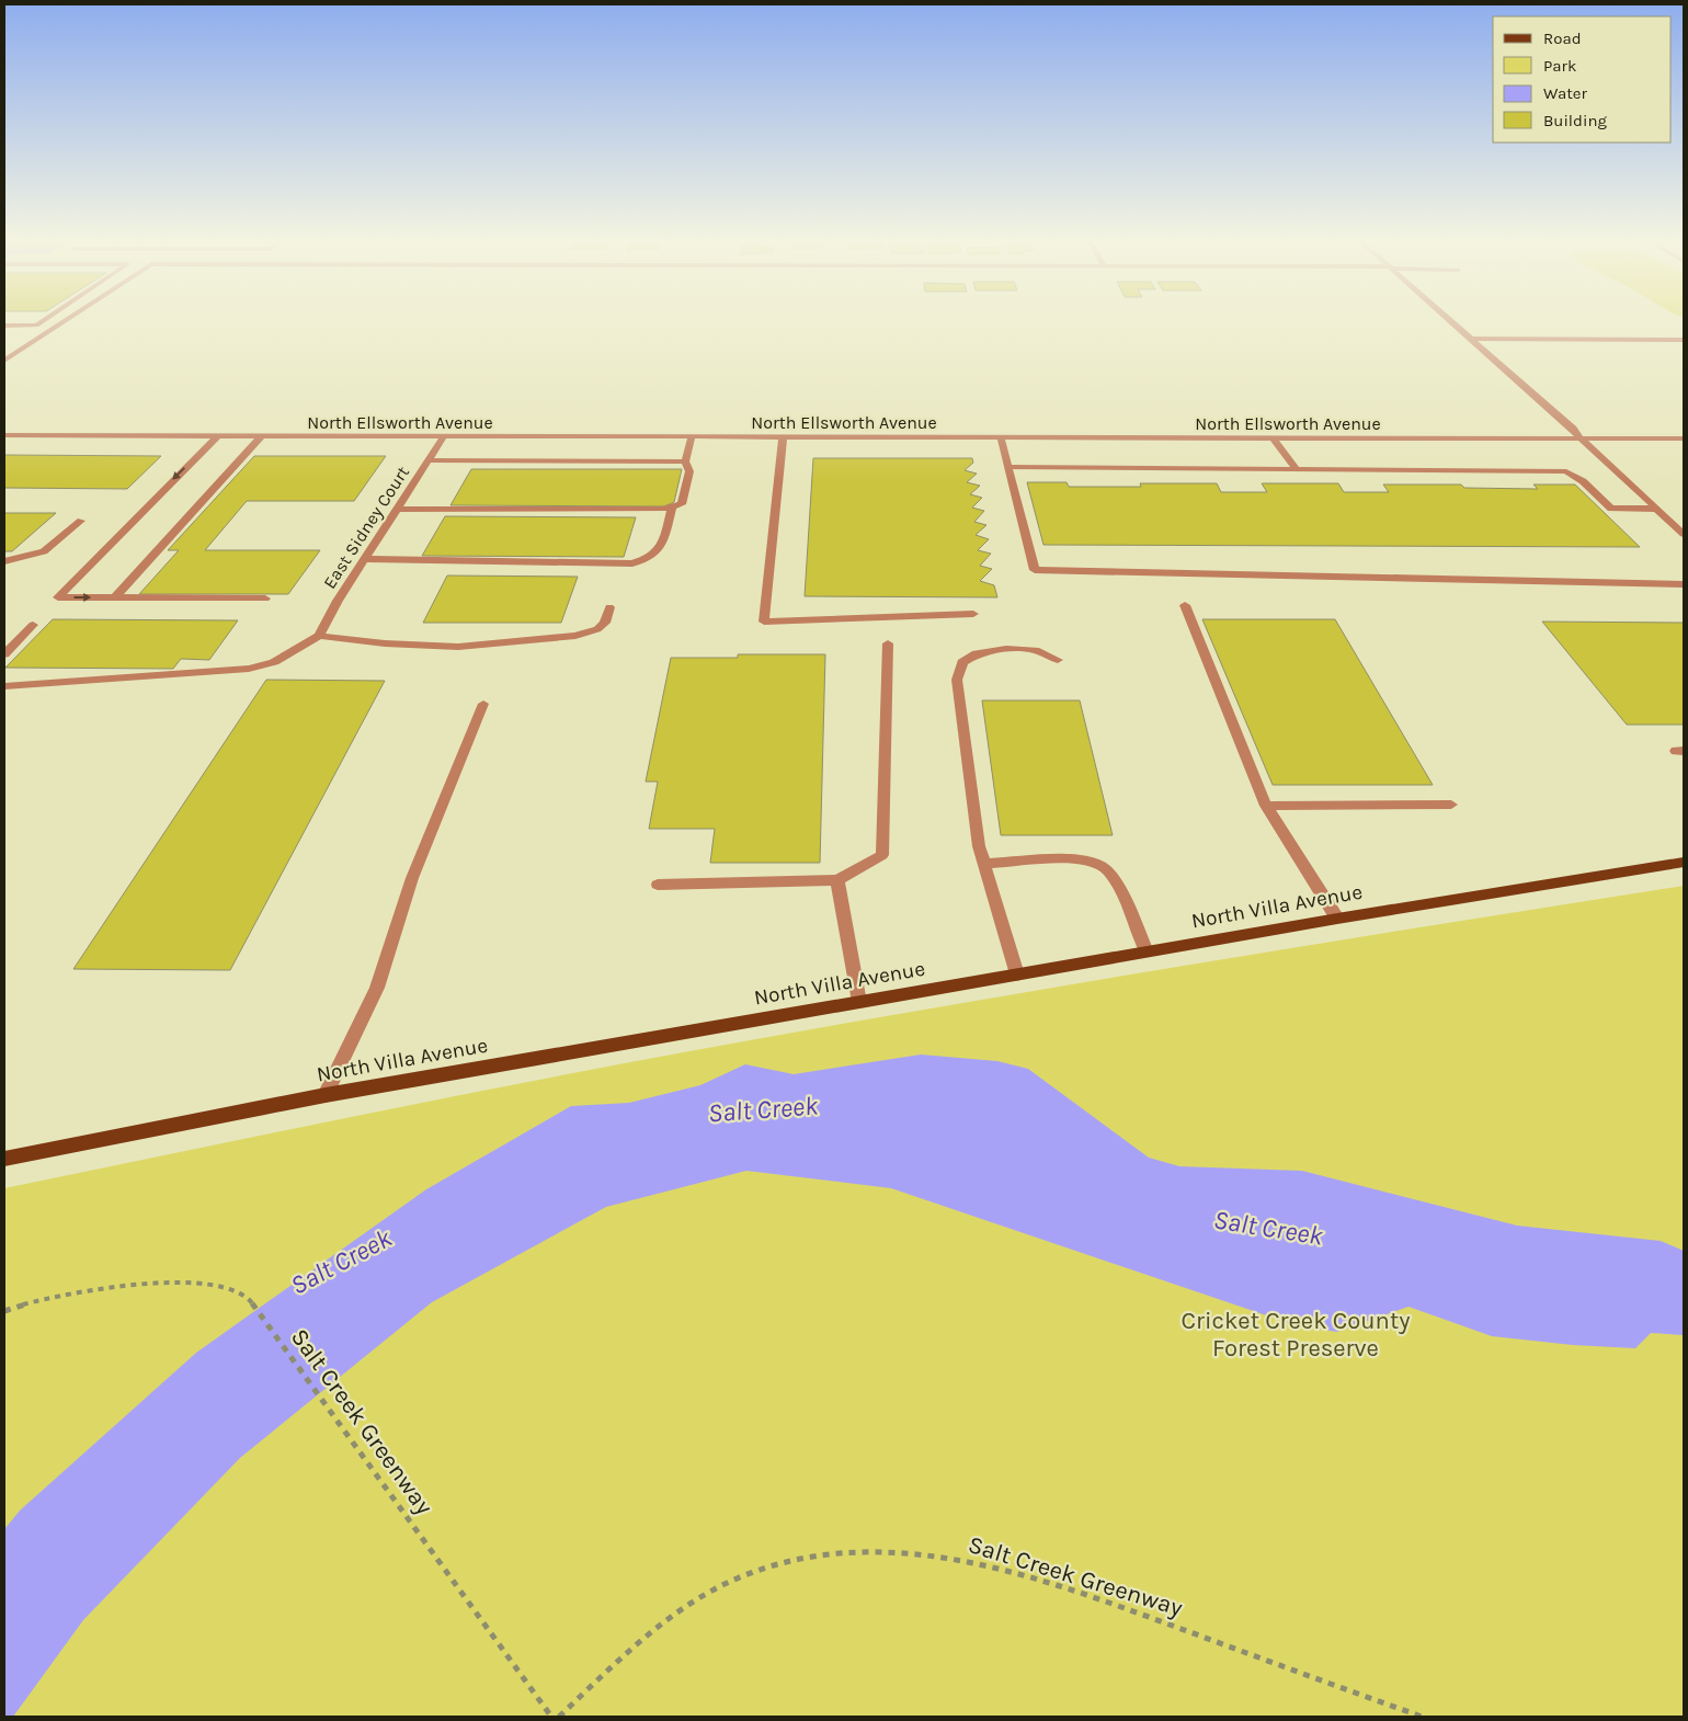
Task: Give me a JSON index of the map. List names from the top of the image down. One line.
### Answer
{"streets":{"main road":["North Villa Avenue"],"street":["North Ellsworth Avenue","East Sidney Court"],"path":["Salt Creek Greenway"]},"crossings":[["North Ellsworth Avenue","East Sidney Court"]],"water":["Salt Creek"],"parks":["Cricket Creek County Forest Preserve"],"legend":["Road","Park","Water","Building"]}
